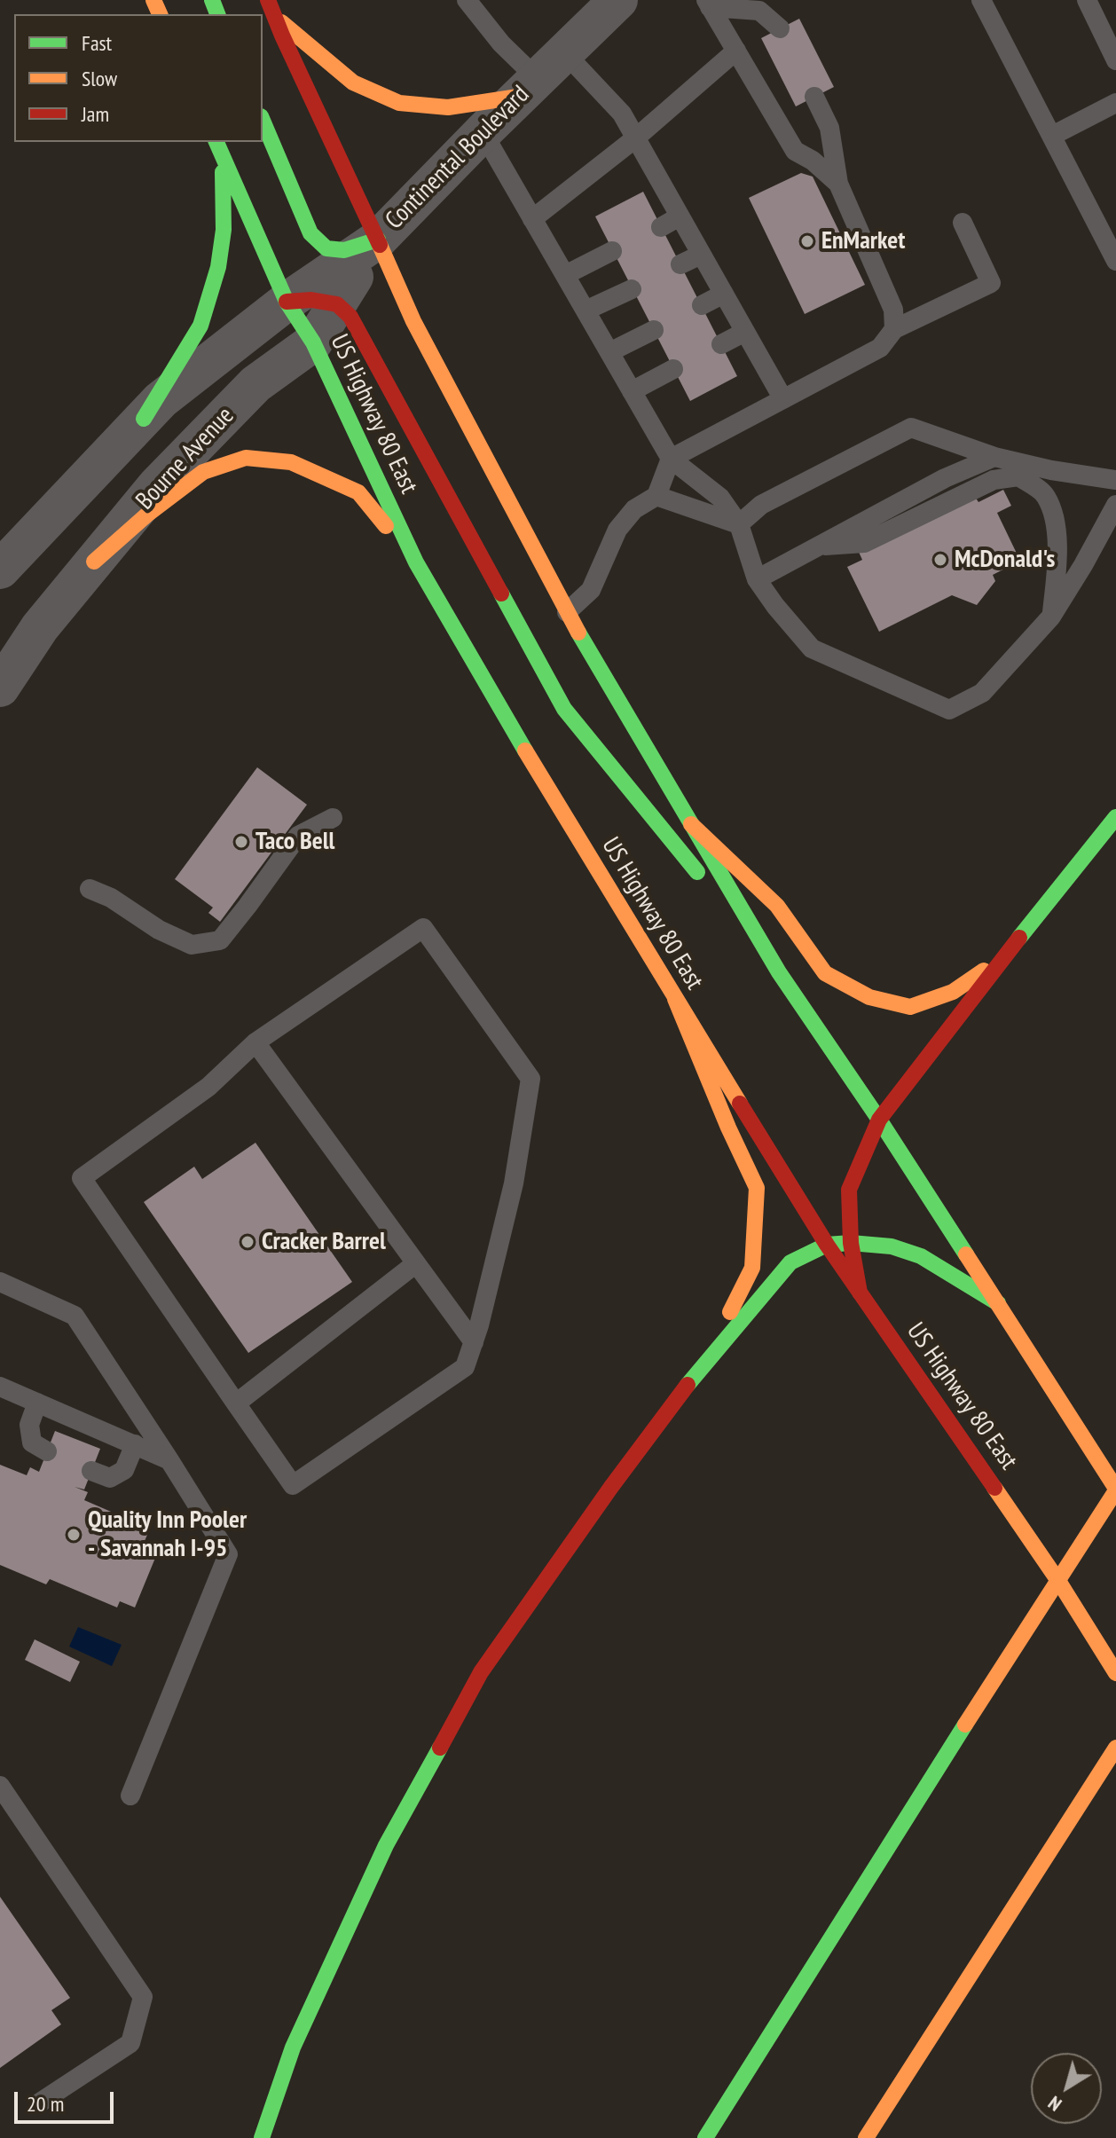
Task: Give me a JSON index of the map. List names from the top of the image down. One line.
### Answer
{"streets":{"main road":["US Highway 80 East"],"street":["Continental Boulevard","Bourne Avenue"]},"crossings":[["Continental Boulevard","US Highway 80 East"],["Continental Boulevard","Bourne Avenue"],["US Highway 80 East","Bourne Avenue"]],"places":["EnMarket","McDonald's","Taco Bell","Cracker Barrel","Quality Inn Pooler - Savannah I-95"],"legend":["Fast","Slow","Jam"],"scale_bar":"20 m","north":"bottom left"}
